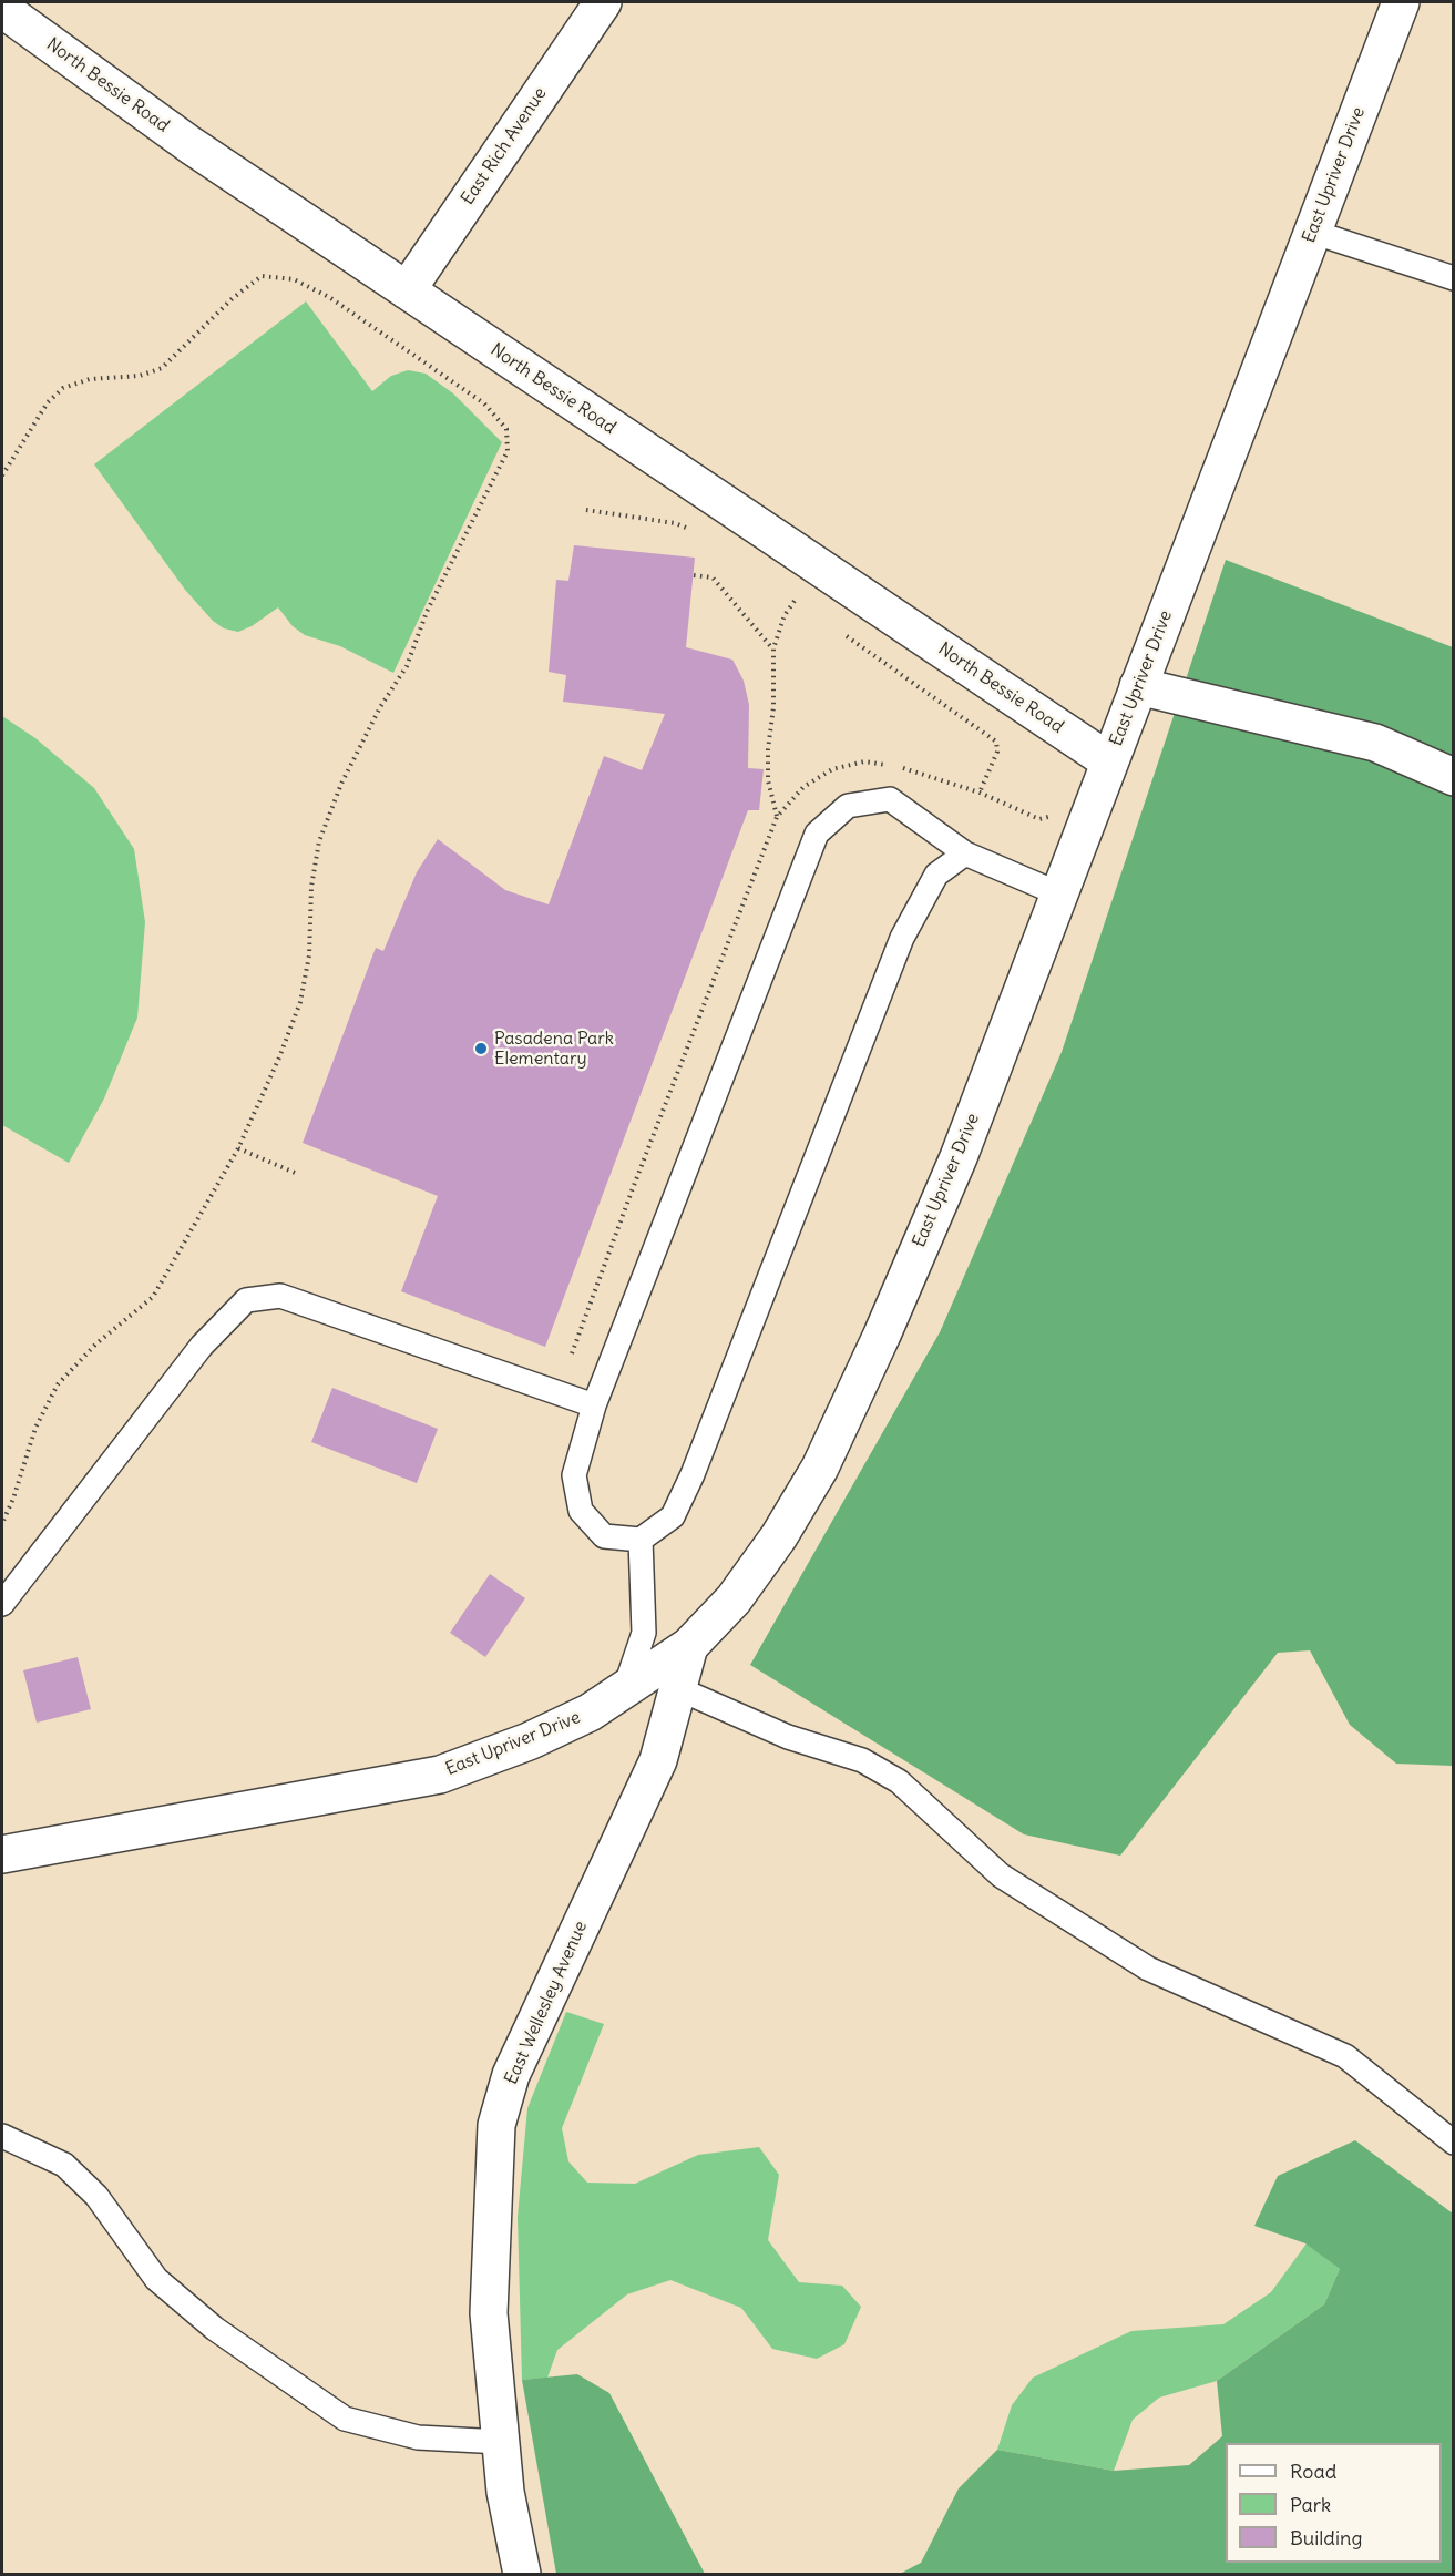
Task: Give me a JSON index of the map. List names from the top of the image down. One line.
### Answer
{"streets":{"street":["North Bessie Road","East Rich Avenue","East Upriver Drive","East Wellesley Avenue"]},"crossings":[["North Bessie Road","East Rich Avenue"],["North Bessie Road","East Upriver Drive"],["East Upriver Drive","East Wellesley Avenue"]],"places":["Pasadena Park Elementary"],"legend":["Road","Park","Building"]}
